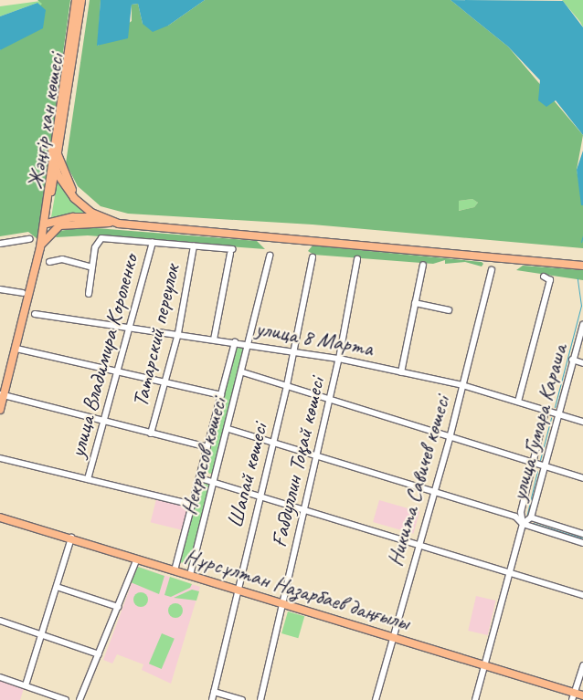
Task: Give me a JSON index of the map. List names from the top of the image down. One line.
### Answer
{"streets":{"main road":["Жәңгір хан көшесі","Нұрсұлтан Назарбаев даңғылы"],"street":["Татарский переулок","улица 8 Марта","улица Владимира Короленко","улица Гумара Караша","Некрасов көшесі","Ғабдуллин Тоқай көшесі","Шапай көшесі","Никита Савичев көшесі"]},"crossings":[["Татарский переулок","улица 8 Марта"],["улица 8 Марта","улица Владимира Короленко"],["улица 8 Марта","улица Гумара Караша"],["улица 8 Марта","Некрасов көшесі"],["улица 8 Марта","Ғабдуллин Тоқай көшесі"],["улица 8 Марта","Шапай көшесі"],["улица 8 Марта","Никита Савичев көшесі"],["улица Гумара Караша","Нұрсұлтан Назарбаев даңғылы"],["Некрасов көшесі","Нұрсұлтан Назарбаев даңғылы"],["Ғабдуллин Тоқай көшесі","Нұрсұлтан Назарбаев даңғылы"],["Шапай көшесі","Нұрсұлтан Назарбаев даңғылы"],["Никита Савичев көшесі","Нұрсұлтан Назарбаев даңғылы"]]}
